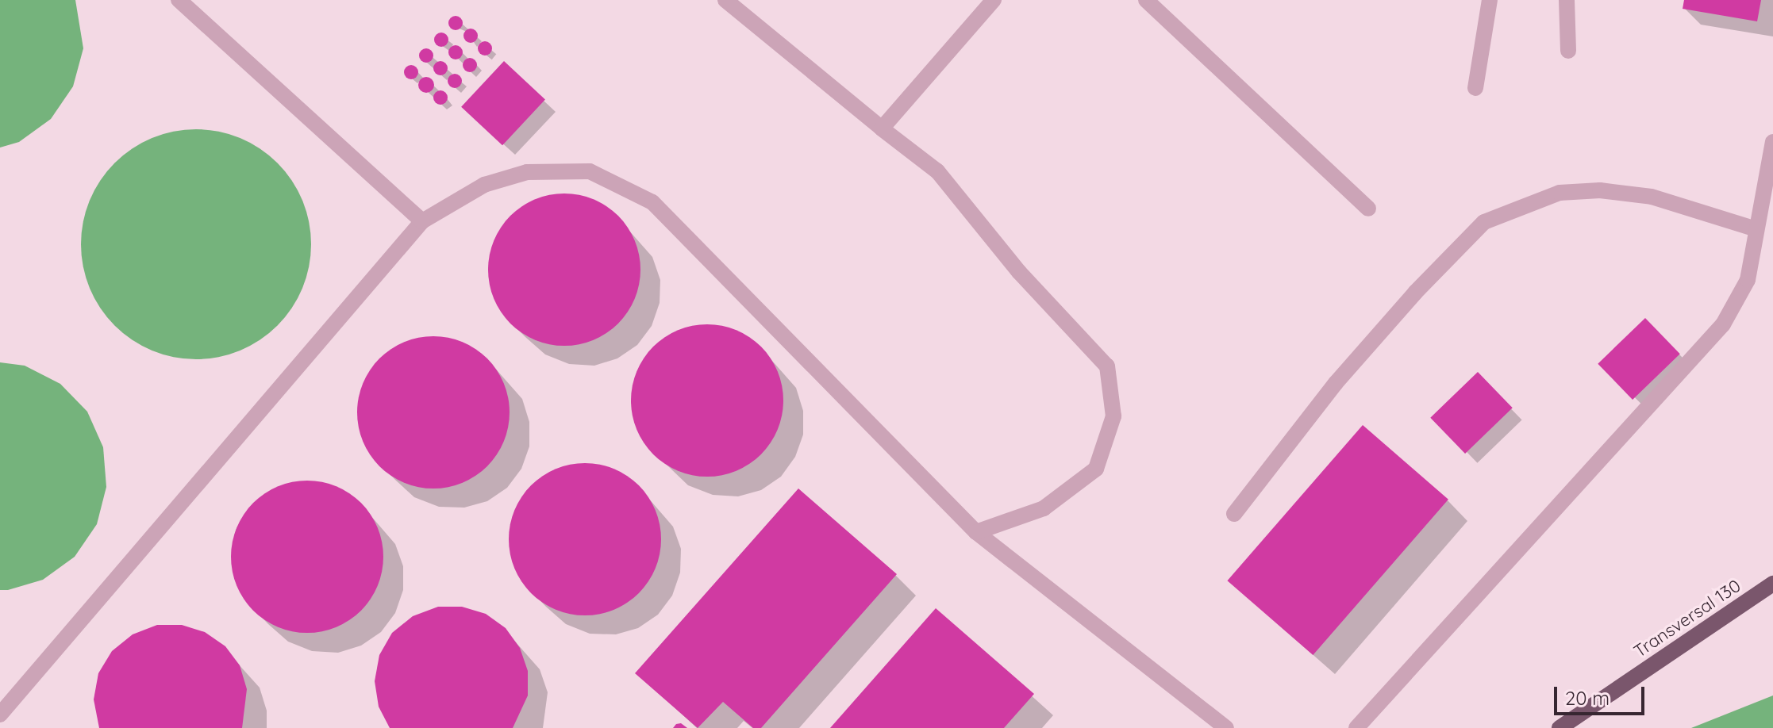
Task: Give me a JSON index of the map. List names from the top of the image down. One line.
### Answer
{"streets":{"main road":["Transversal 130"]},"scale_bar":"20 m"}
